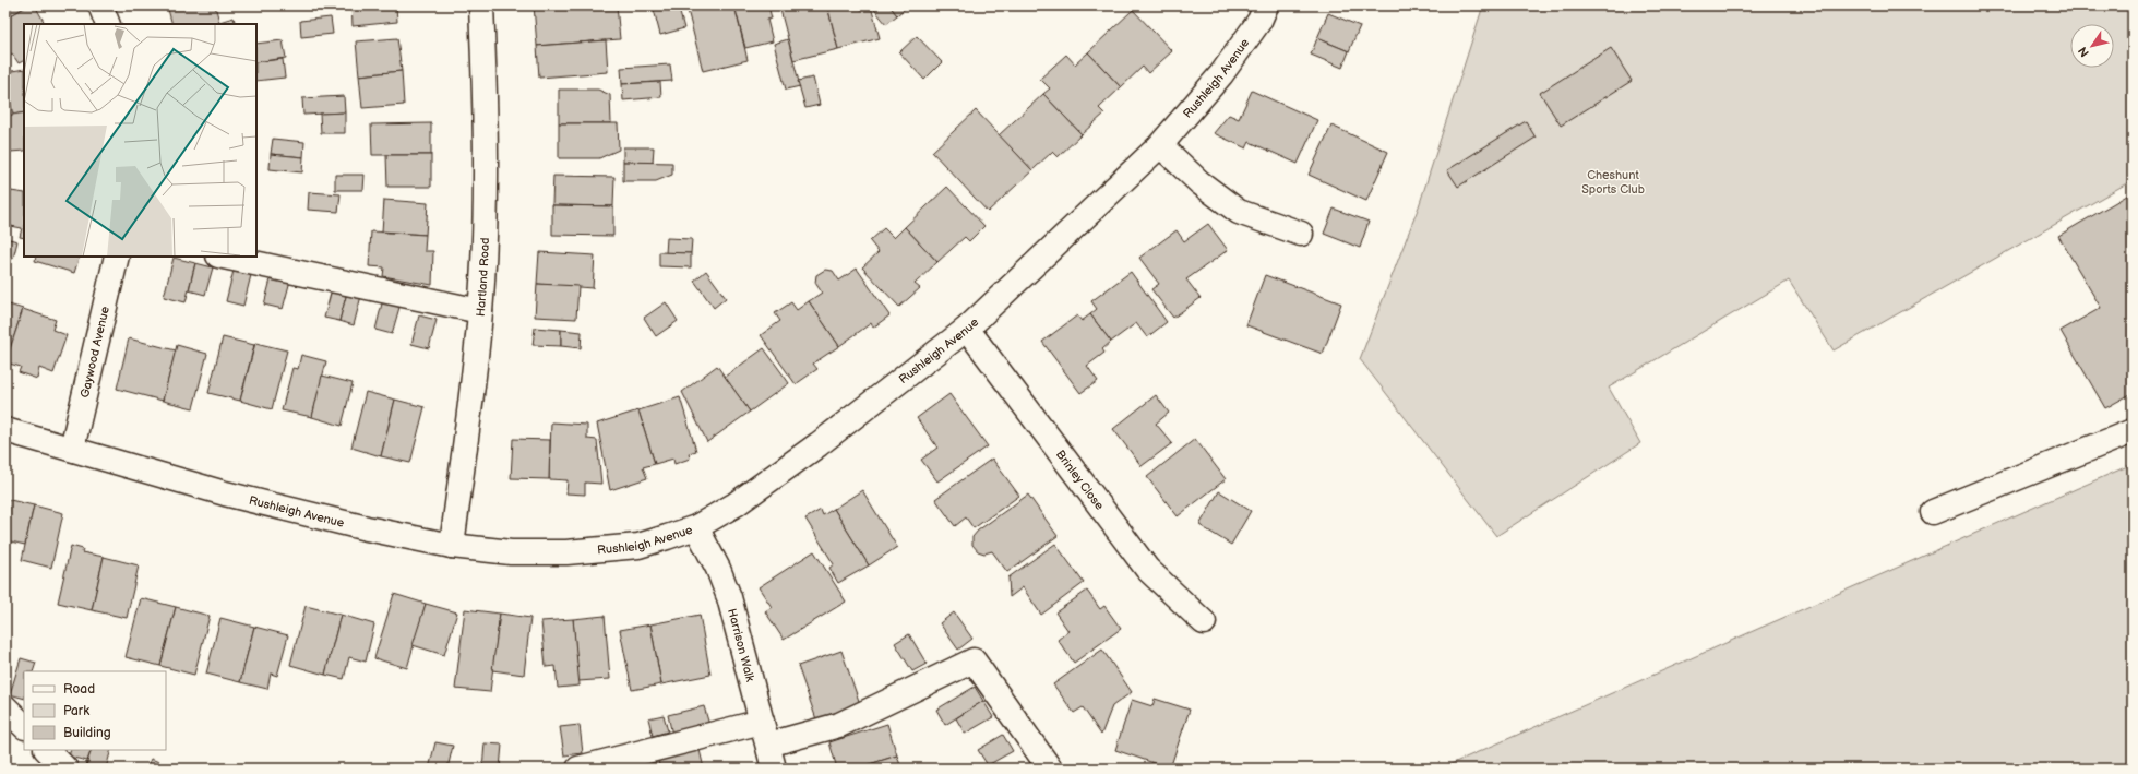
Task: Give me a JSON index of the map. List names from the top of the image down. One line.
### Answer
{"streets":{"street":["Rushleigh Avenue","Hartland Road","Gaywood Avenue","Brinley Close","Harrison Walk"]},"crossings":[["Rushleigh Avenue","Hartland Road"],["Rushleigh Avenue","Gaywood Avenue"],["Rushleigh Avenue","Brinley Close"],["Rushleigh Avenue","Harrison Walk"]],"parks":["Cheshunt Sports Club"],"legend":["Road","Park","Building"],"north":"bottom left"}
